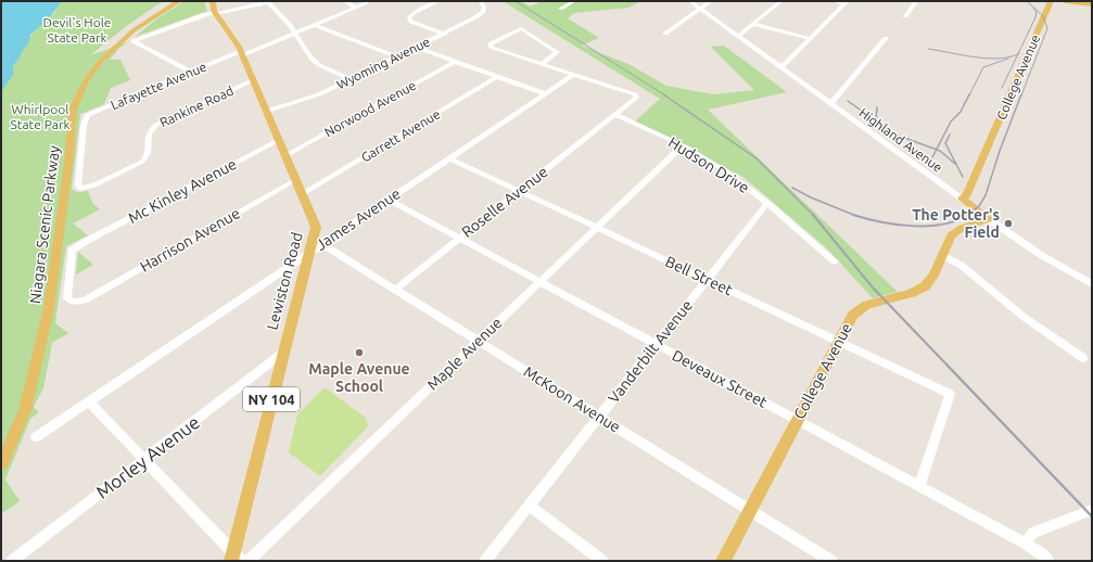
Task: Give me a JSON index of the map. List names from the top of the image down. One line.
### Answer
{"streets":{"main road":["College Avenue","Highland Avenue","Niagara Scenic Parkway","Lewiston Road","NY 104"],"street":["Wyoming Avenue","Lafayette Avenue","Rankine Road","Norwood Avenue","Garrett Avenue","Hudson Drive","Mc Kinley Avenue","Roselle Avenue","James Avenue","Harrison Avenue","Bell Street","Vanderbilt Avenue","Maple Avenue","Deveaux Street","McKoon Avenue","Morley Avenue"]},"crossings":[["Wyoming Avenue","Lewiston Road"],["College Avenue","Highland Avenue"],["College Avenue","Bell Street"],["College Avenue","Deveaux Street"],["College Avenue","McKoon Avenue"],["Lafayette Avenue","Rankine Road"],["Lafayette Avenue","Lewiston Road"],["Rankine Road","Lewiston Road"],["Norwood Avenue","Lewiston Road"],["Garrett Avenue","Lewiston Road"],["Hudson Drive","Roselle Avenue"],["Hudson Drive","Vanderbilt Avenue"],["Hudson Drive","Maple Avenue"],["Mc Kinley Avenue","Harrison Avenue"],["Mc Kinley Avenue","Lewiston Road"],["Roselle Avenue","James Avenue"],["Roselle Avenue","Bell Street"],["Roselle Avenue","Deveaux Street"],["Roselle Avenue","McKoon Avenue"],["James Avenue","Bell Street"],["James Avenue","Lewiston Road"],["James Avenue","Deveaux Street"],["James Avenue","McKoon Avenue"],["Harrison Avenue","Lewiston Road"],["Bell Street","Vanderbilt Avenue"],["Bell Street","Maple Avenue"],["Bell Street","Deveaux Street"],["Lewiston Road","McKoon Avenue"],["Lewiston Road","Morley Avenue"],["Vanderbilt Avenue","Deveaux Street"],["Vanderbilt Avenue","McKoon Avenue"],["Maple Avenue","Deveaux Street"],["Maple Avenue","McKoon Avenue"]],"parks":["Devil's Hole State Park","Whirlpool State Park"],"places":["The Potter's Field","Maple Avenue School"]}
